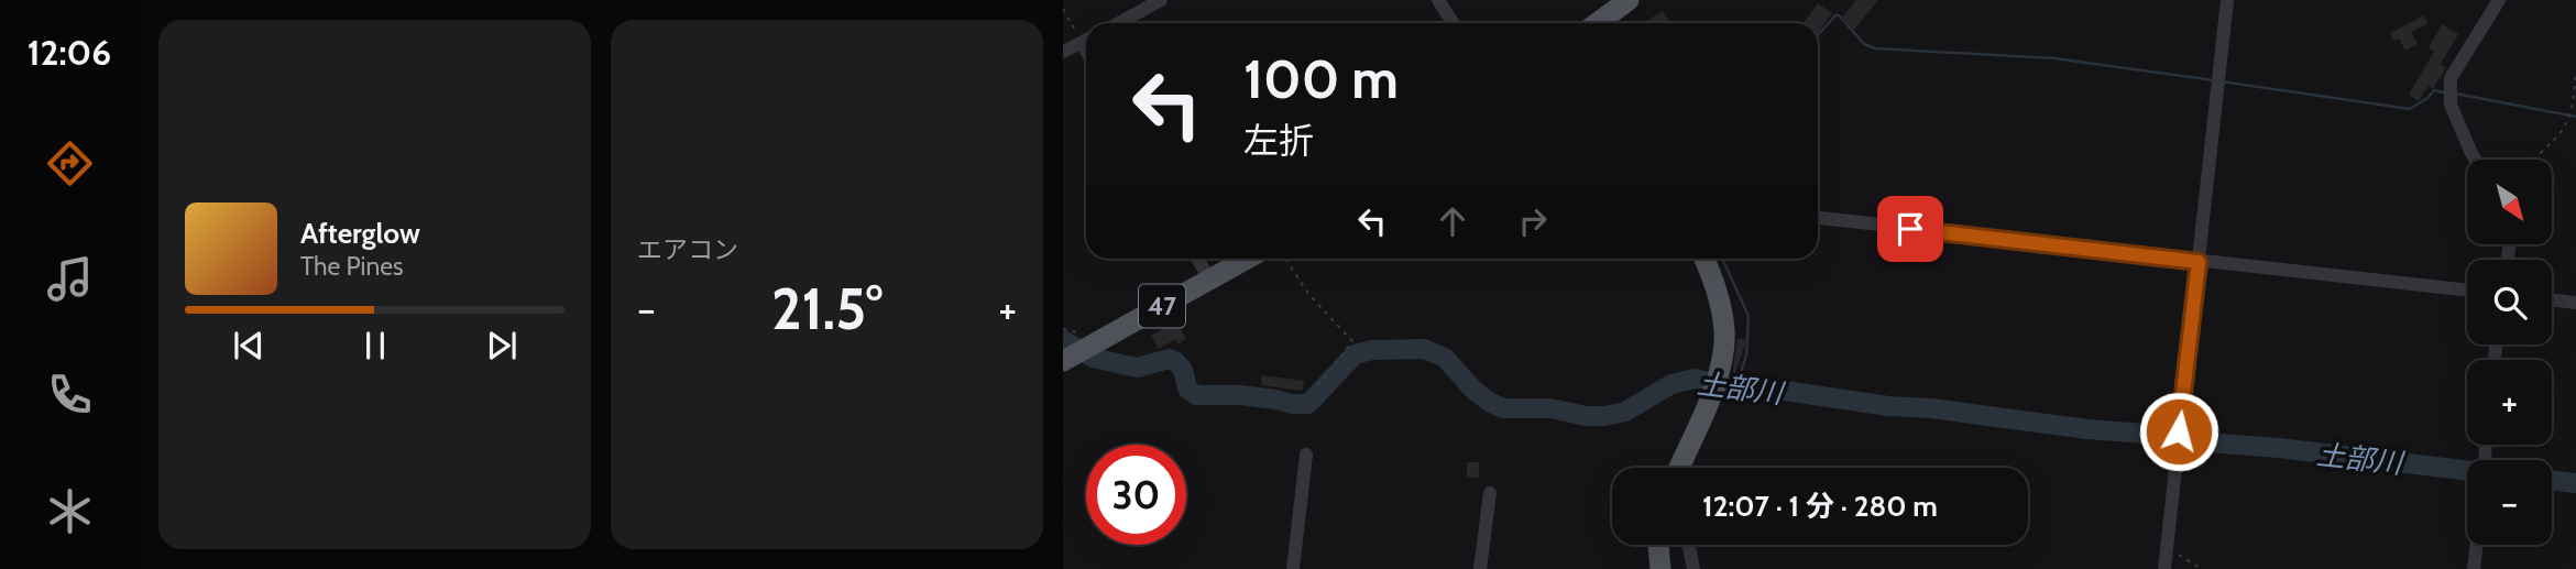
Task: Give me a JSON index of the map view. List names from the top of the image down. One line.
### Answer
{"streets":{"main road":["47"]},"water":["土部川"],"north":"bottom right","page":{"tabs":"12:06","tile":"エアコン","turn":["100 m","左折"],"map_buttons":["+","−"],"song":["Afterglow","The Pines"],"heat":["−","21.5°","+"],"limit":"30","trip":"12:07 · 1 分 · 280 m"}}
